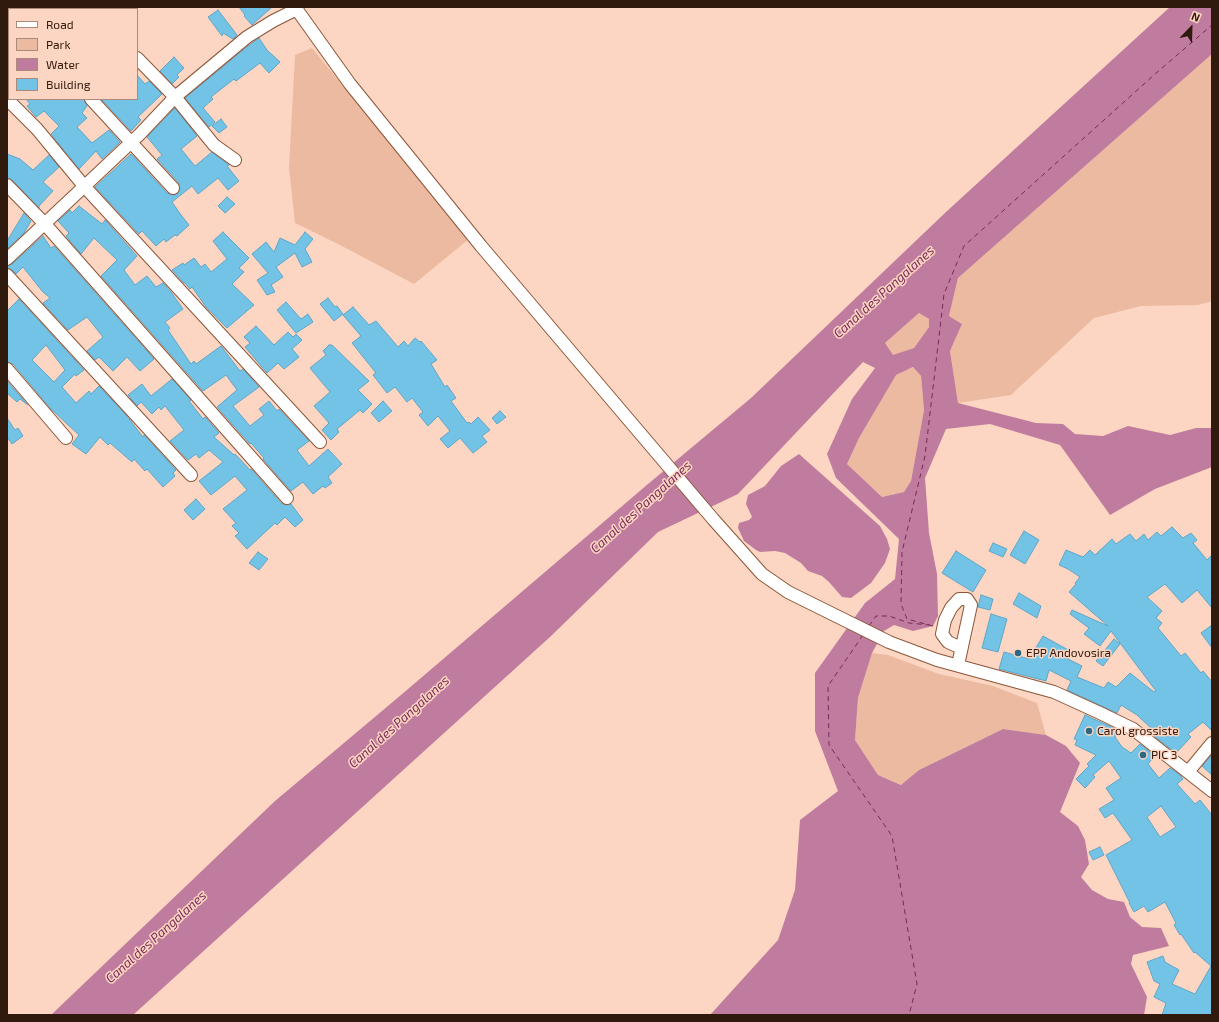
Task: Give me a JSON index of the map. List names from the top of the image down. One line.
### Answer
{"water":["Canal des Pangalanes"],"places":["EPP Andovosira","Carol grossiste","PIC 3"],"legend":["Road","Park","Water","Building"],"north":"top right"}
